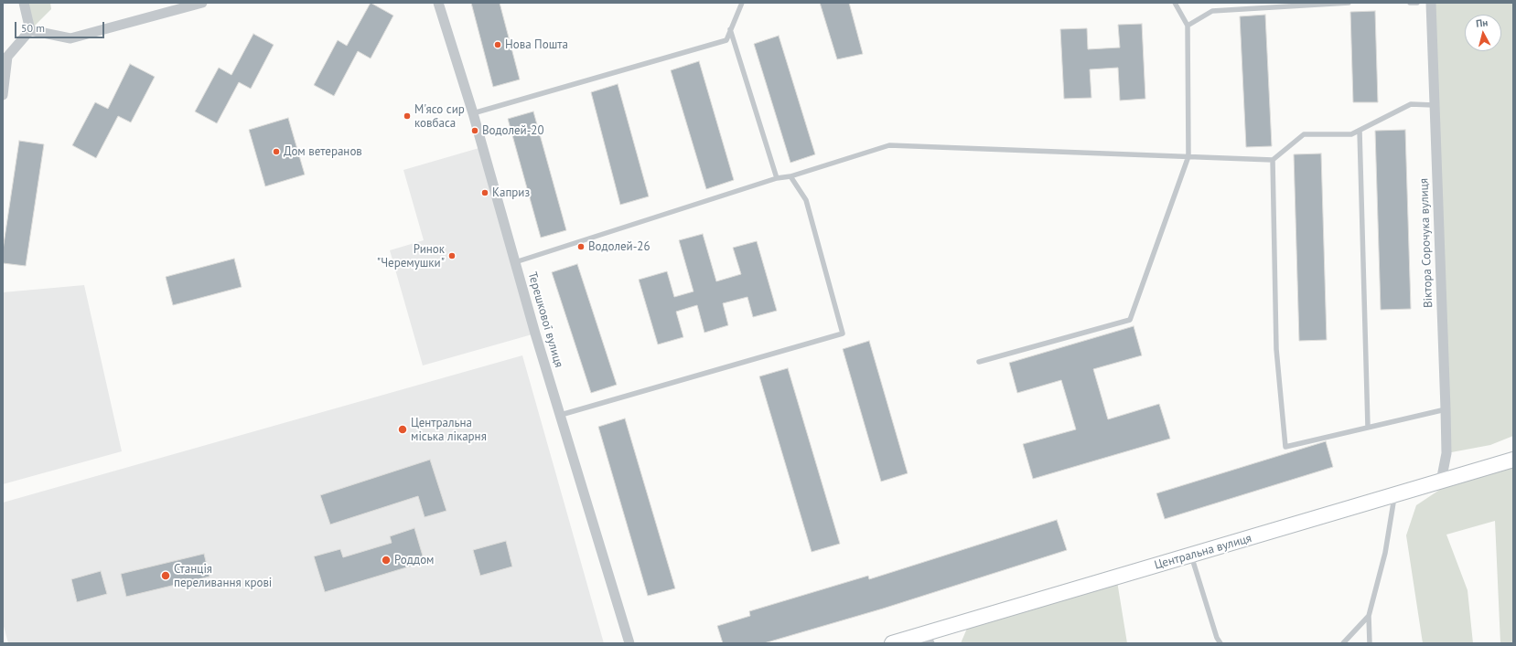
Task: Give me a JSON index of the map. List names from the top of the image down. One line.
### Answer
{"streets":{"main road":["Центральна вулиця"],"street":["Віктора Сорочука вулиця","Терешкової вулиця"]},"crossings":[["Віктора Сорочука вулиця","Центральна вулиця"]],"places":["Нова Пошта","М'ясо сир ковбаса","Водолей-20","Дом ветеранов","Каприз","Водолей-26","Ринок \"Черемушки\"","Центральна міська лікарня","Роддом","Станція переливання крові"],"scale_bar":"50 m","north":"top"}
